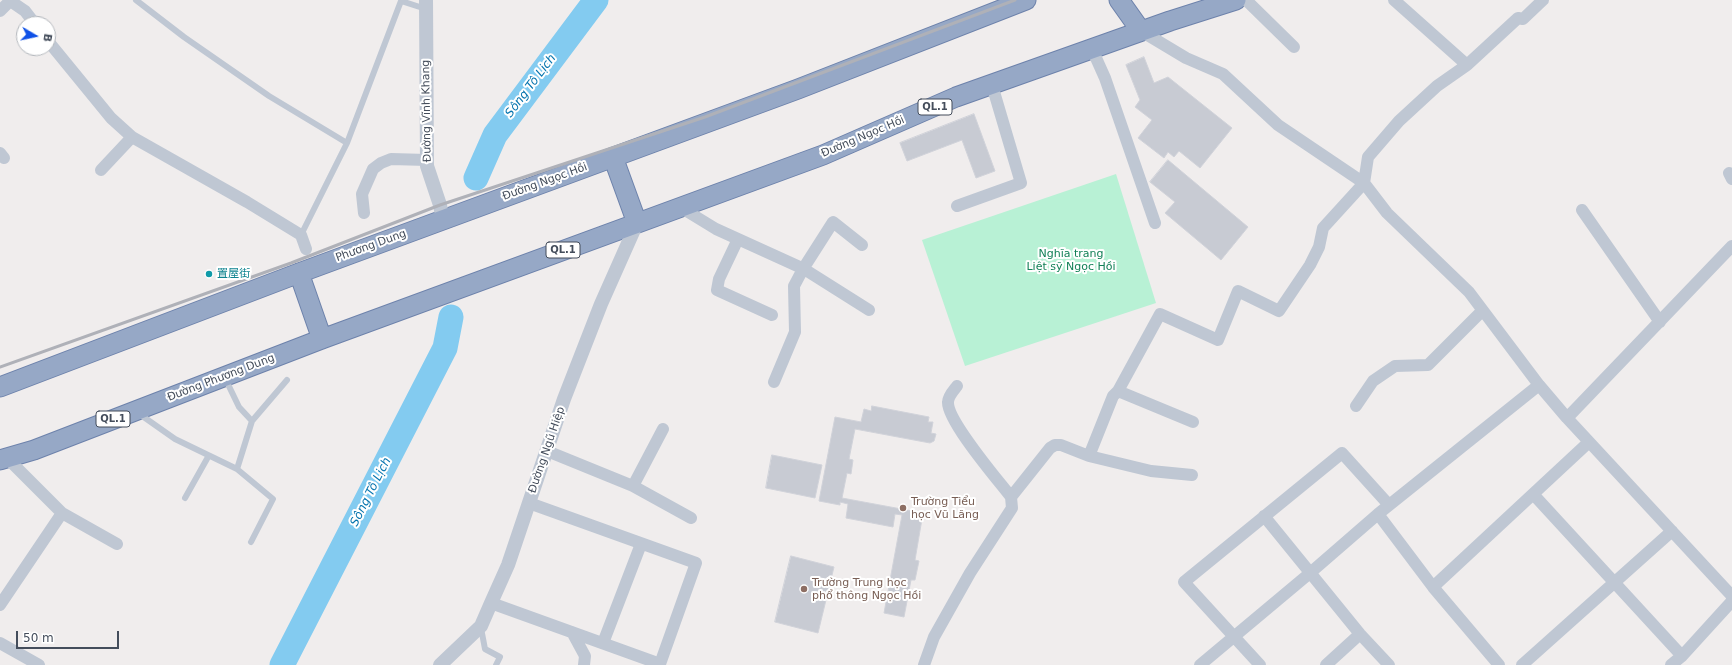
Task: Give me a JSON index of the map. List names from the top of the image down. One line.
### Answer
{"streets":{"highway":["QL.1","Đường Ngọc Hồi","Phương Dung","Đường Phương Dung"],"street":["Đường Vĩnh Khang","Đường Ngũ Hiệp"]},"crossings":[["Đường Vĩnh Khang","Đường Ngọc Hồi"],["Đường Vĩnh Khang","Phương Dung"],["Đường Ngọc Hồi","Phương Dung"],["Đường Ngọc Hồi","Đường Phương Dung"],["Đường Ngọc Hồi","Đường Ngũ Hiệp"]],"water":["Sông Tô Lịch"],"parks":["Nghĩa trang Liệt sỹ Ngọc Hồi"],"places":["置屋街","Trường Tiểu học Vũ Lăng","Trường Trung học phổ thông Ngọc Hồi"],"scale_bar":"50 m","north":"right"}
